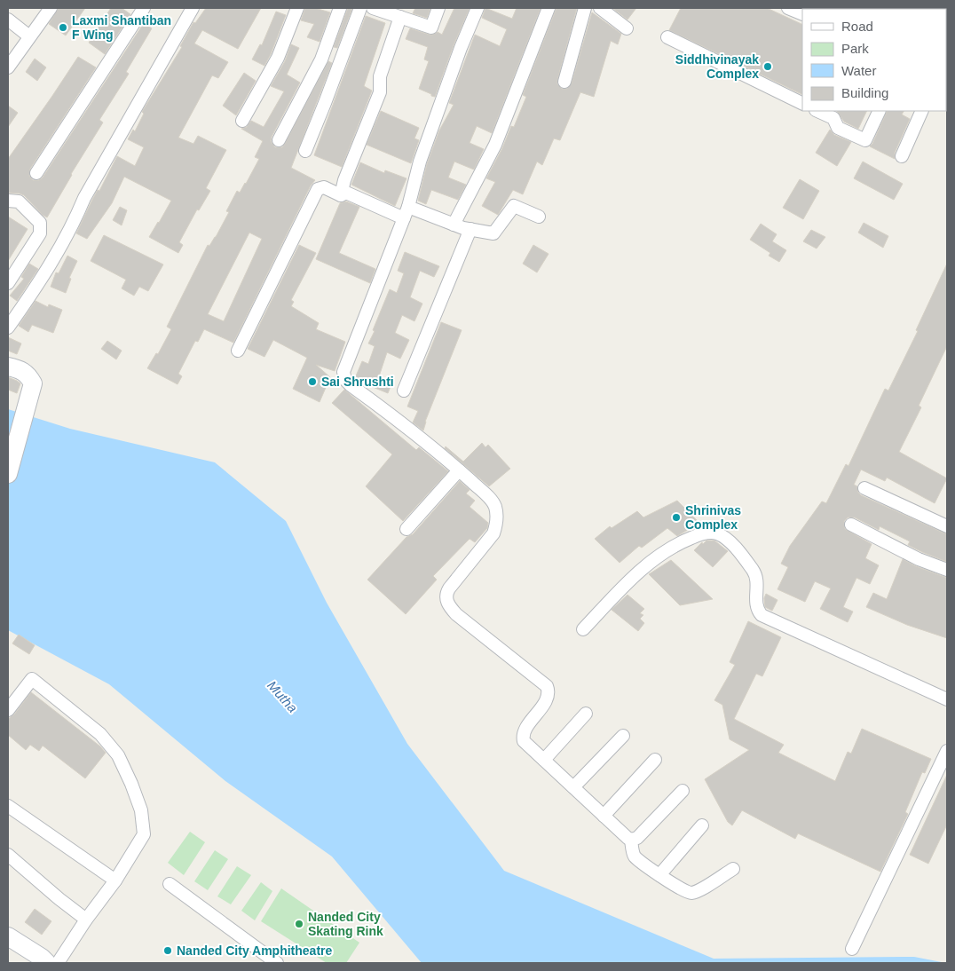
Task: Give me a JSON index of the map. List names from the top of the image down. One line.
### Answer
{"water":["Mutha"],"places":["Laxmi Shantiban F Wing","Siddhivinayak Complex","Sai Shrushti","Shrinivas Complex","Nanded City Skating Rink","Nanded City Amphitheatre"],"legend":["Road","Park","Water","Building"]}
